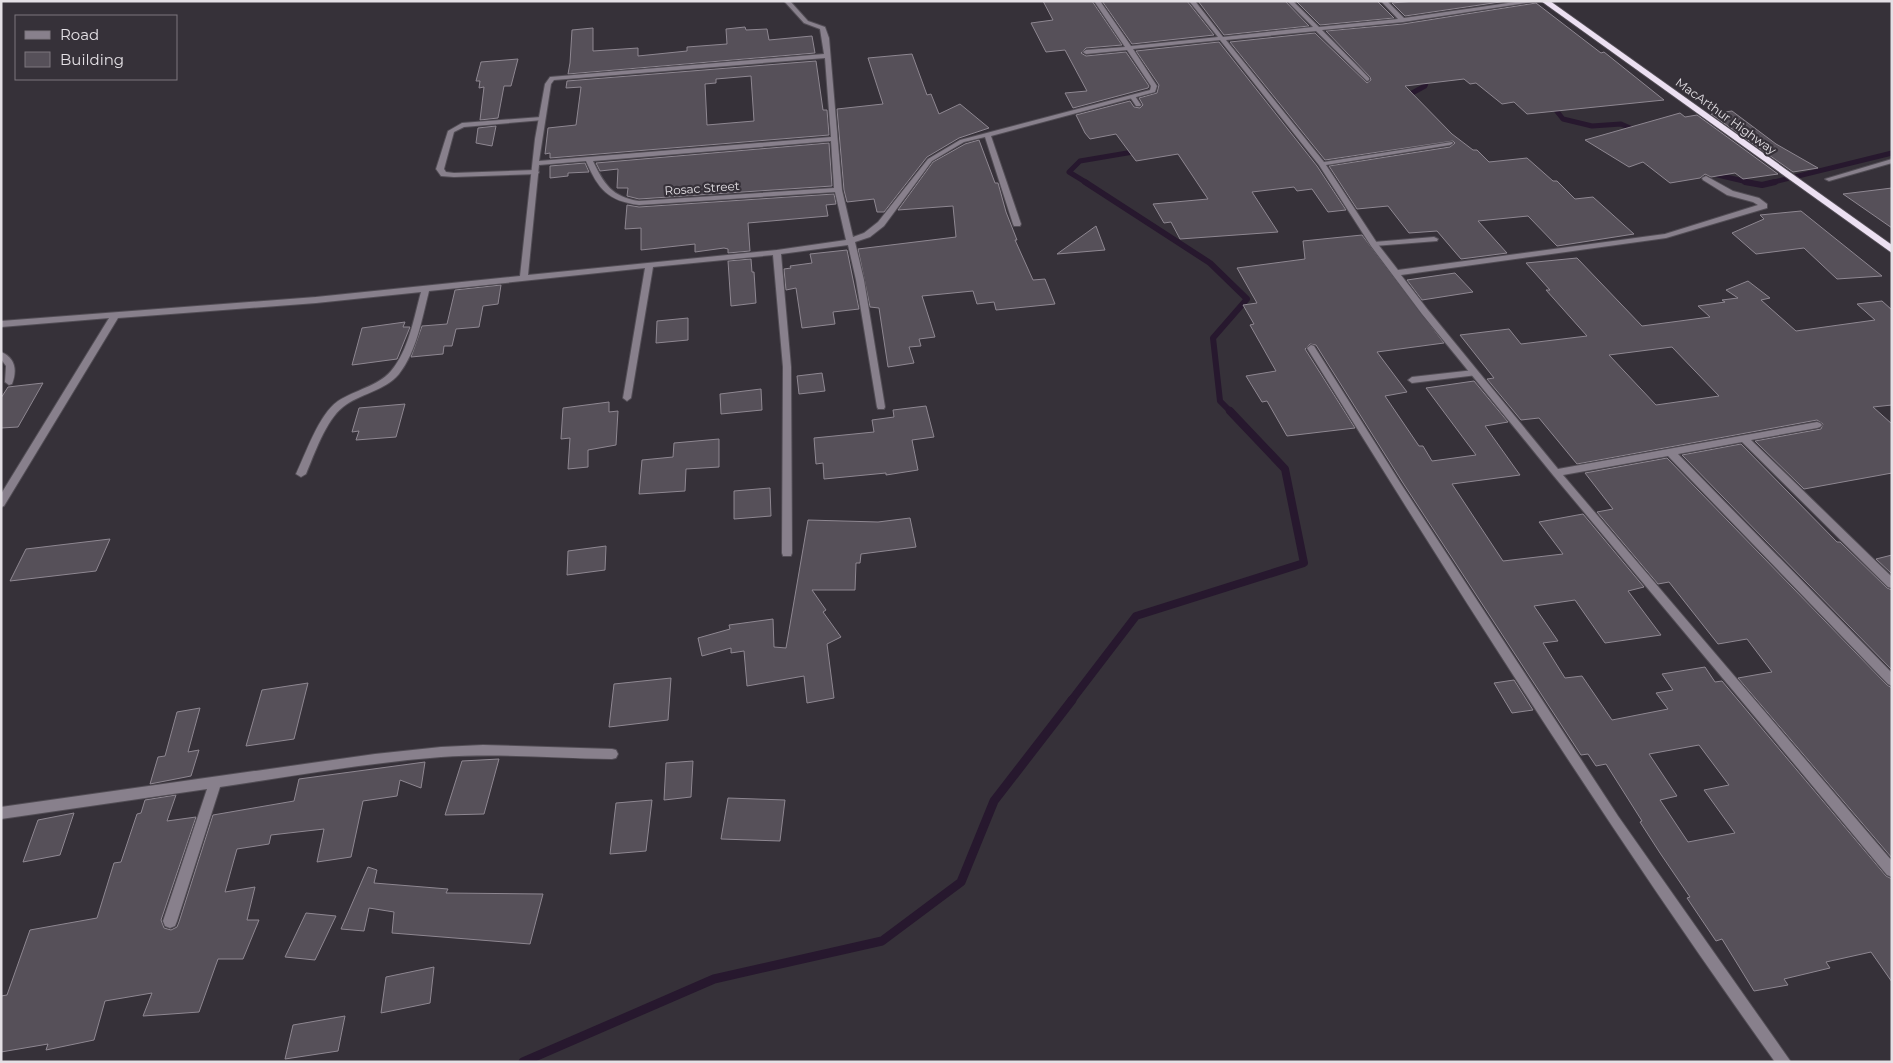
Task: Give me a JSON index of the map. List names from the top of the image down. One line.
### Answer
{"streets":{"highway":["MacArthur Highway"],"street":["Rosac Street"]},"legend":["Road","Building"]}
